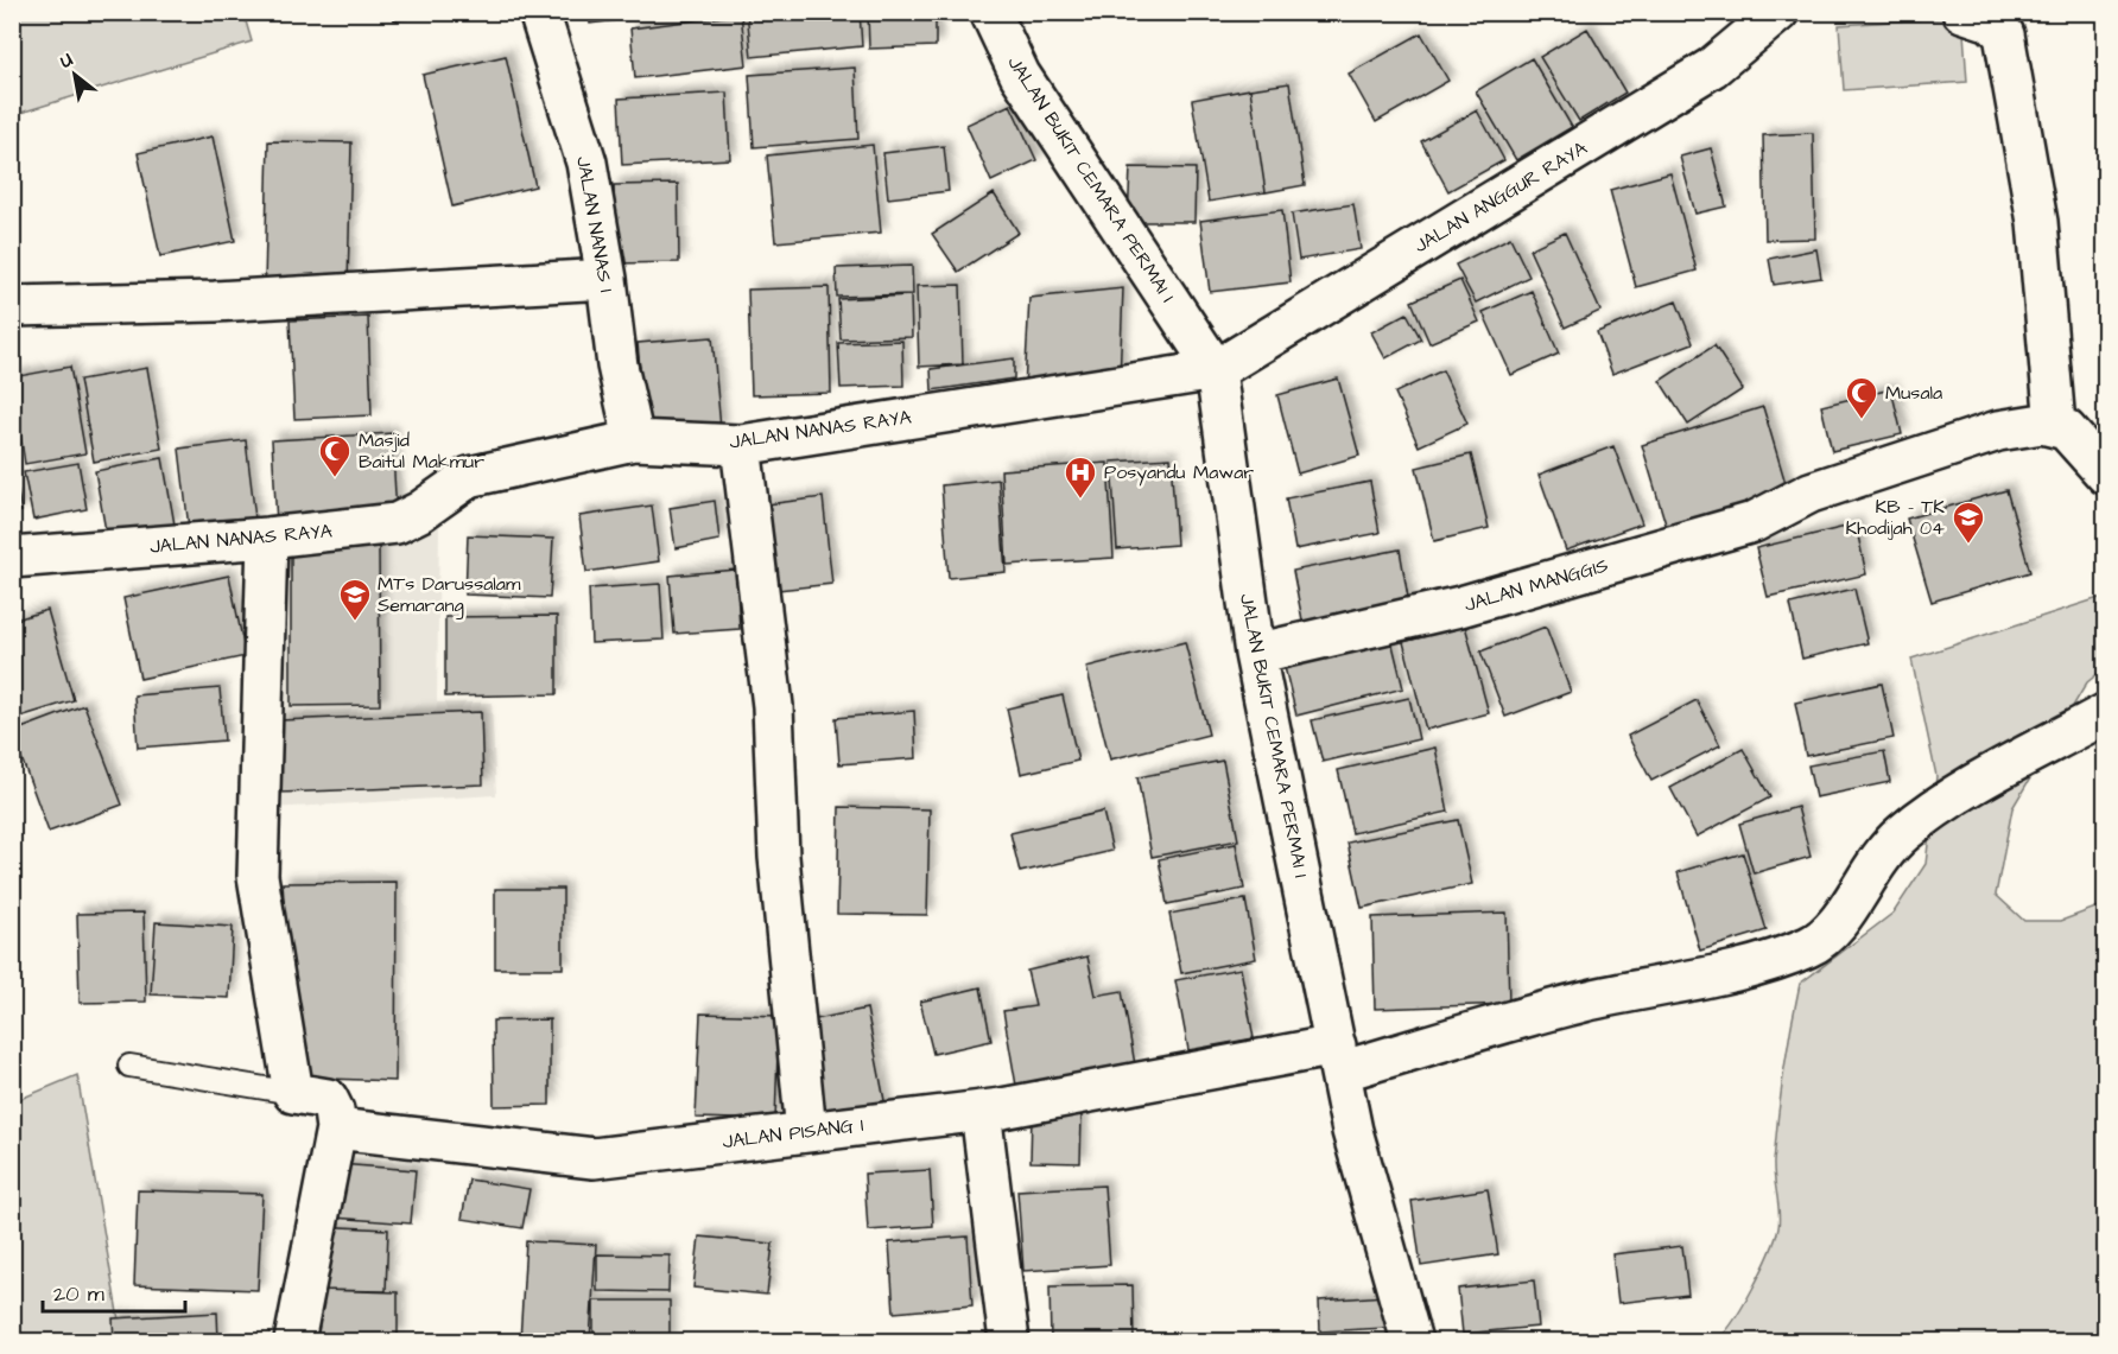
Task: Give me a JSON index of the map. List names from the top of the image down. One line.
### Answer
{"streets":{"street":["JALAN BUKIT CEMARA PERMAI I","JALAN ANGGUR RAYA","JALAN NANAS I","JALAN NANAS RAYA","JALAN MANGGIS","JALAN PISANG I"]},"crossings":[["JALAN BUKIT CEMARA PERMAI I","JALAN ANGGUR RAYA"],["JALAN BUKIT CEMARA PERMAI I","JALAN NANAS RAYA"],["JALAN BUKIT CEMARA PERMAI I","JALAN MANGGIS"],["JALAN BUKIT CEMARA PERMAI I","JALAN PISANG I"],["JALAN ANGGUR RAYA","JALAN NANAS RAYA"],["JALAN NANAS I","JALAN NANAS RAYA"]],"places":{"mosque":["Musala","Masjid Baitul Makmur"],"hospital":["Posyandu Mawar"],"school or university":["KB - TK Khodijah 04","MTs Darussalam Semarang"]},"scale_bar":"20 m","north":"top left"}
